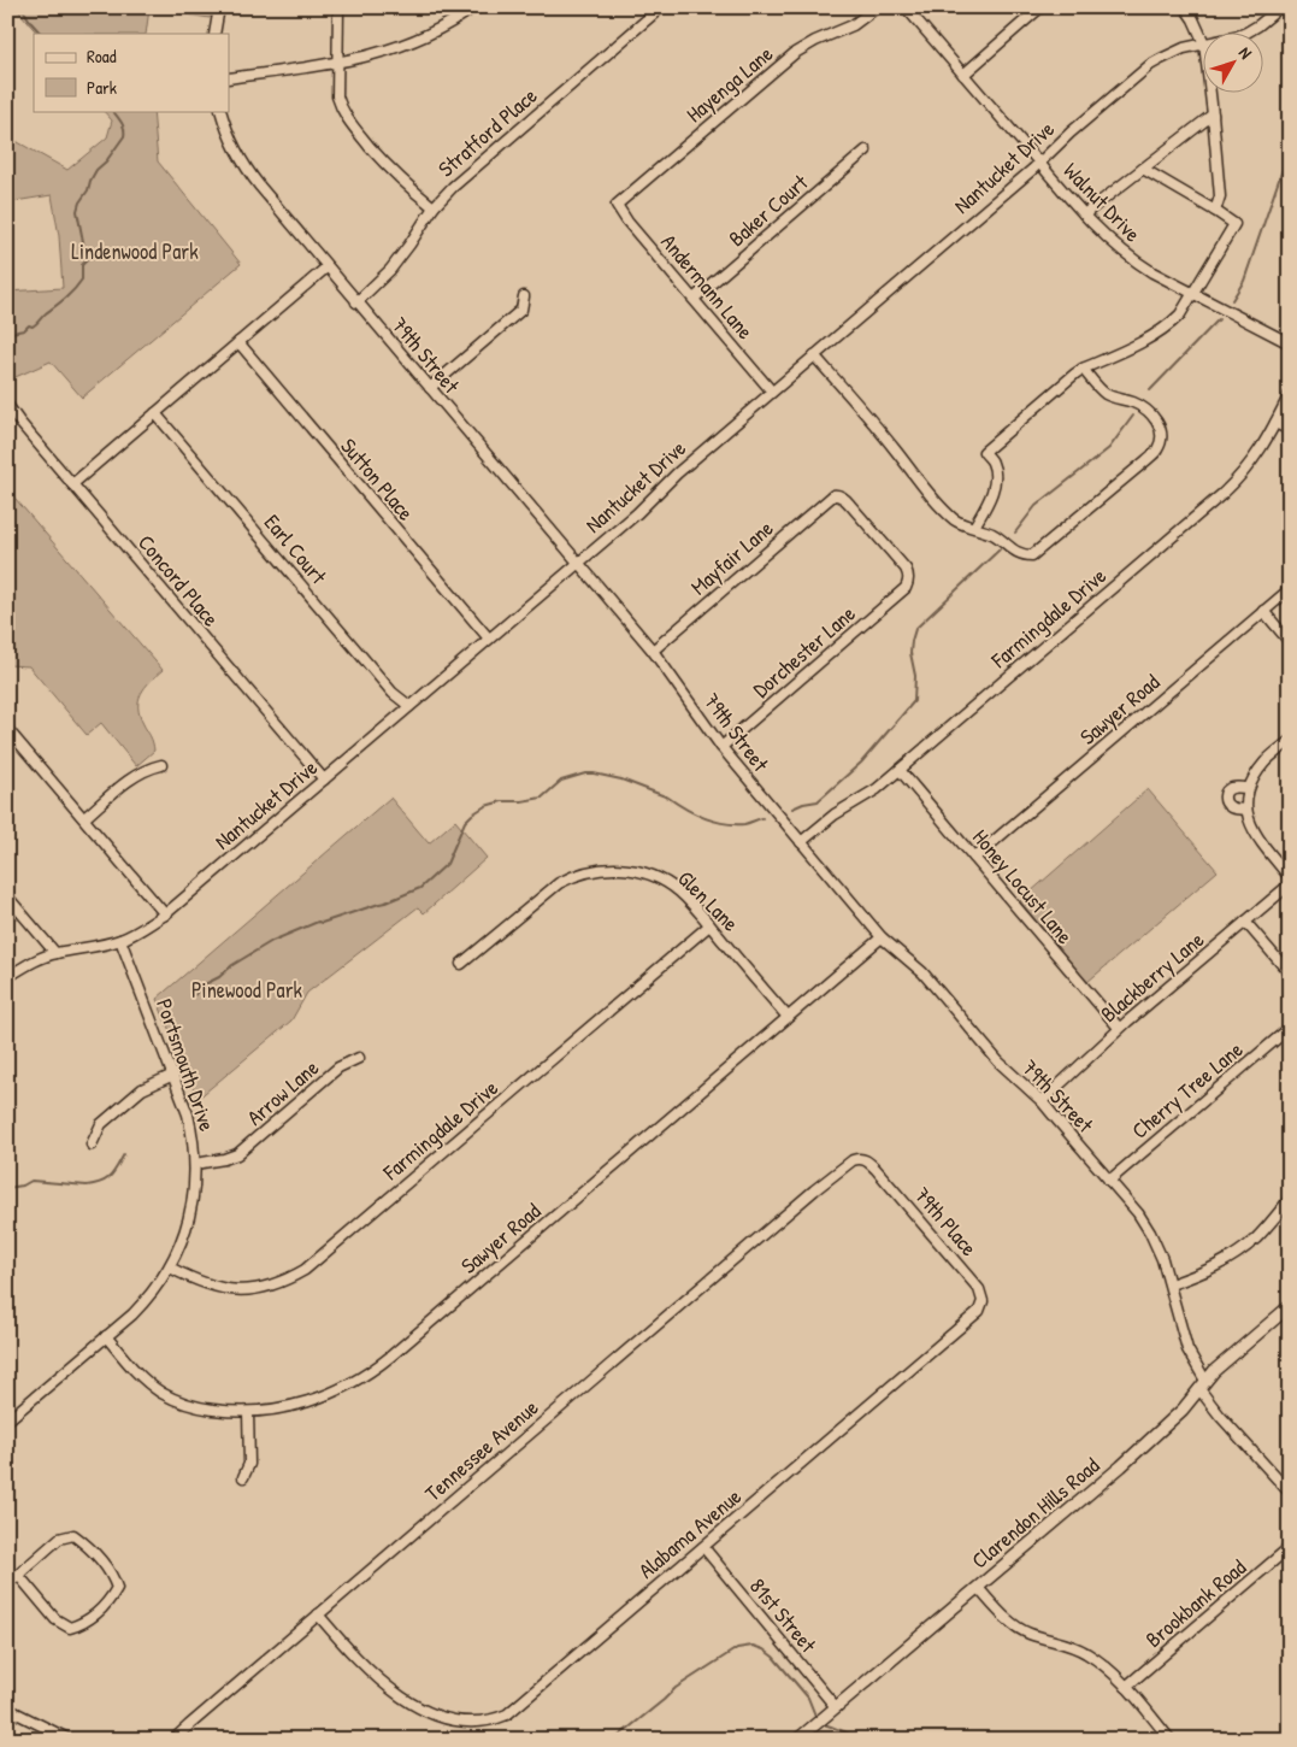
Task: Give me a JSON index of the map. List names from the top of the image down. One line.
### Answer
{"streets":{"street":["Hayenga Lane","Stratford Place","Nantucket Drive","Walnut Drive","Baker Court","Andermann Lane","79th Street","Sutton Place","Earl Court","Mayfair Lane","Concord Place","Farmingdale Drive","Dorchester Lane","Sawyer Road","Honey Locust Lane","Glen Lane","Blackberry Lane","Portsmouth Drive","Cherry Tree Lane","Arrow Lane","79th Place","Tennessee Avenue","Clarendon Hills Road","Alabama Avenue","Brookbank Road","81st Street"]},"crossings":[["Hayenga Lane","Andermann Lane"],["Stratford Place","79th Street"],["Nantucket Drive","Walnut Drive"],["Nantucket Drive","Andermann Lane"],["Nantucket Drive","79th Street"],["Nantucket Drive","Sutton Place"],["Nantucket Drive","Earl Court"],["Nantucket Drive","Concord Place"],["Nantucket Drive","Portsmouth Drive"],["Baker Court","Andermann Lane"],["79th Street","Mayfair Lane"],["79th Street","Farmingdale Drive"],["79th Street","Dorchester Lane"],["79th Street","Sawyer Road"],["79th Street","Blackberry Lane"],["79th Street","Cherry Tree Lane"],["79th Street","Clarendon Hills Road"],["Mayfair Lane","Dorchester Lane"],["Farmingdale Drive","Honey Locust Lane"],["Farmingdale Drive","Glen Lane"],["Farmingdale Drive","Portsmouth Drive"],["Sawyer Road","Honey Locust Lane"],["Sawyer Road","Glen Lane"],["Sawyer Road","Portsmouth Drive"],["Honey Locust Lane","Blackberry Lane"],["Portsmouth Drive","Arrow Lane"],["79th Place","Tennessee Avenue"],["79th Place","Alabama Avenue"],["Tennessee Avenue","Alabama Avenue"],["Clarendon Hills Road","81st Street"],["Alabama Avenue","81st Street"]],"parks":["Lindenwood Park","Pinewood Park"],"legend":["Road","Park"],"north":"top right"}
